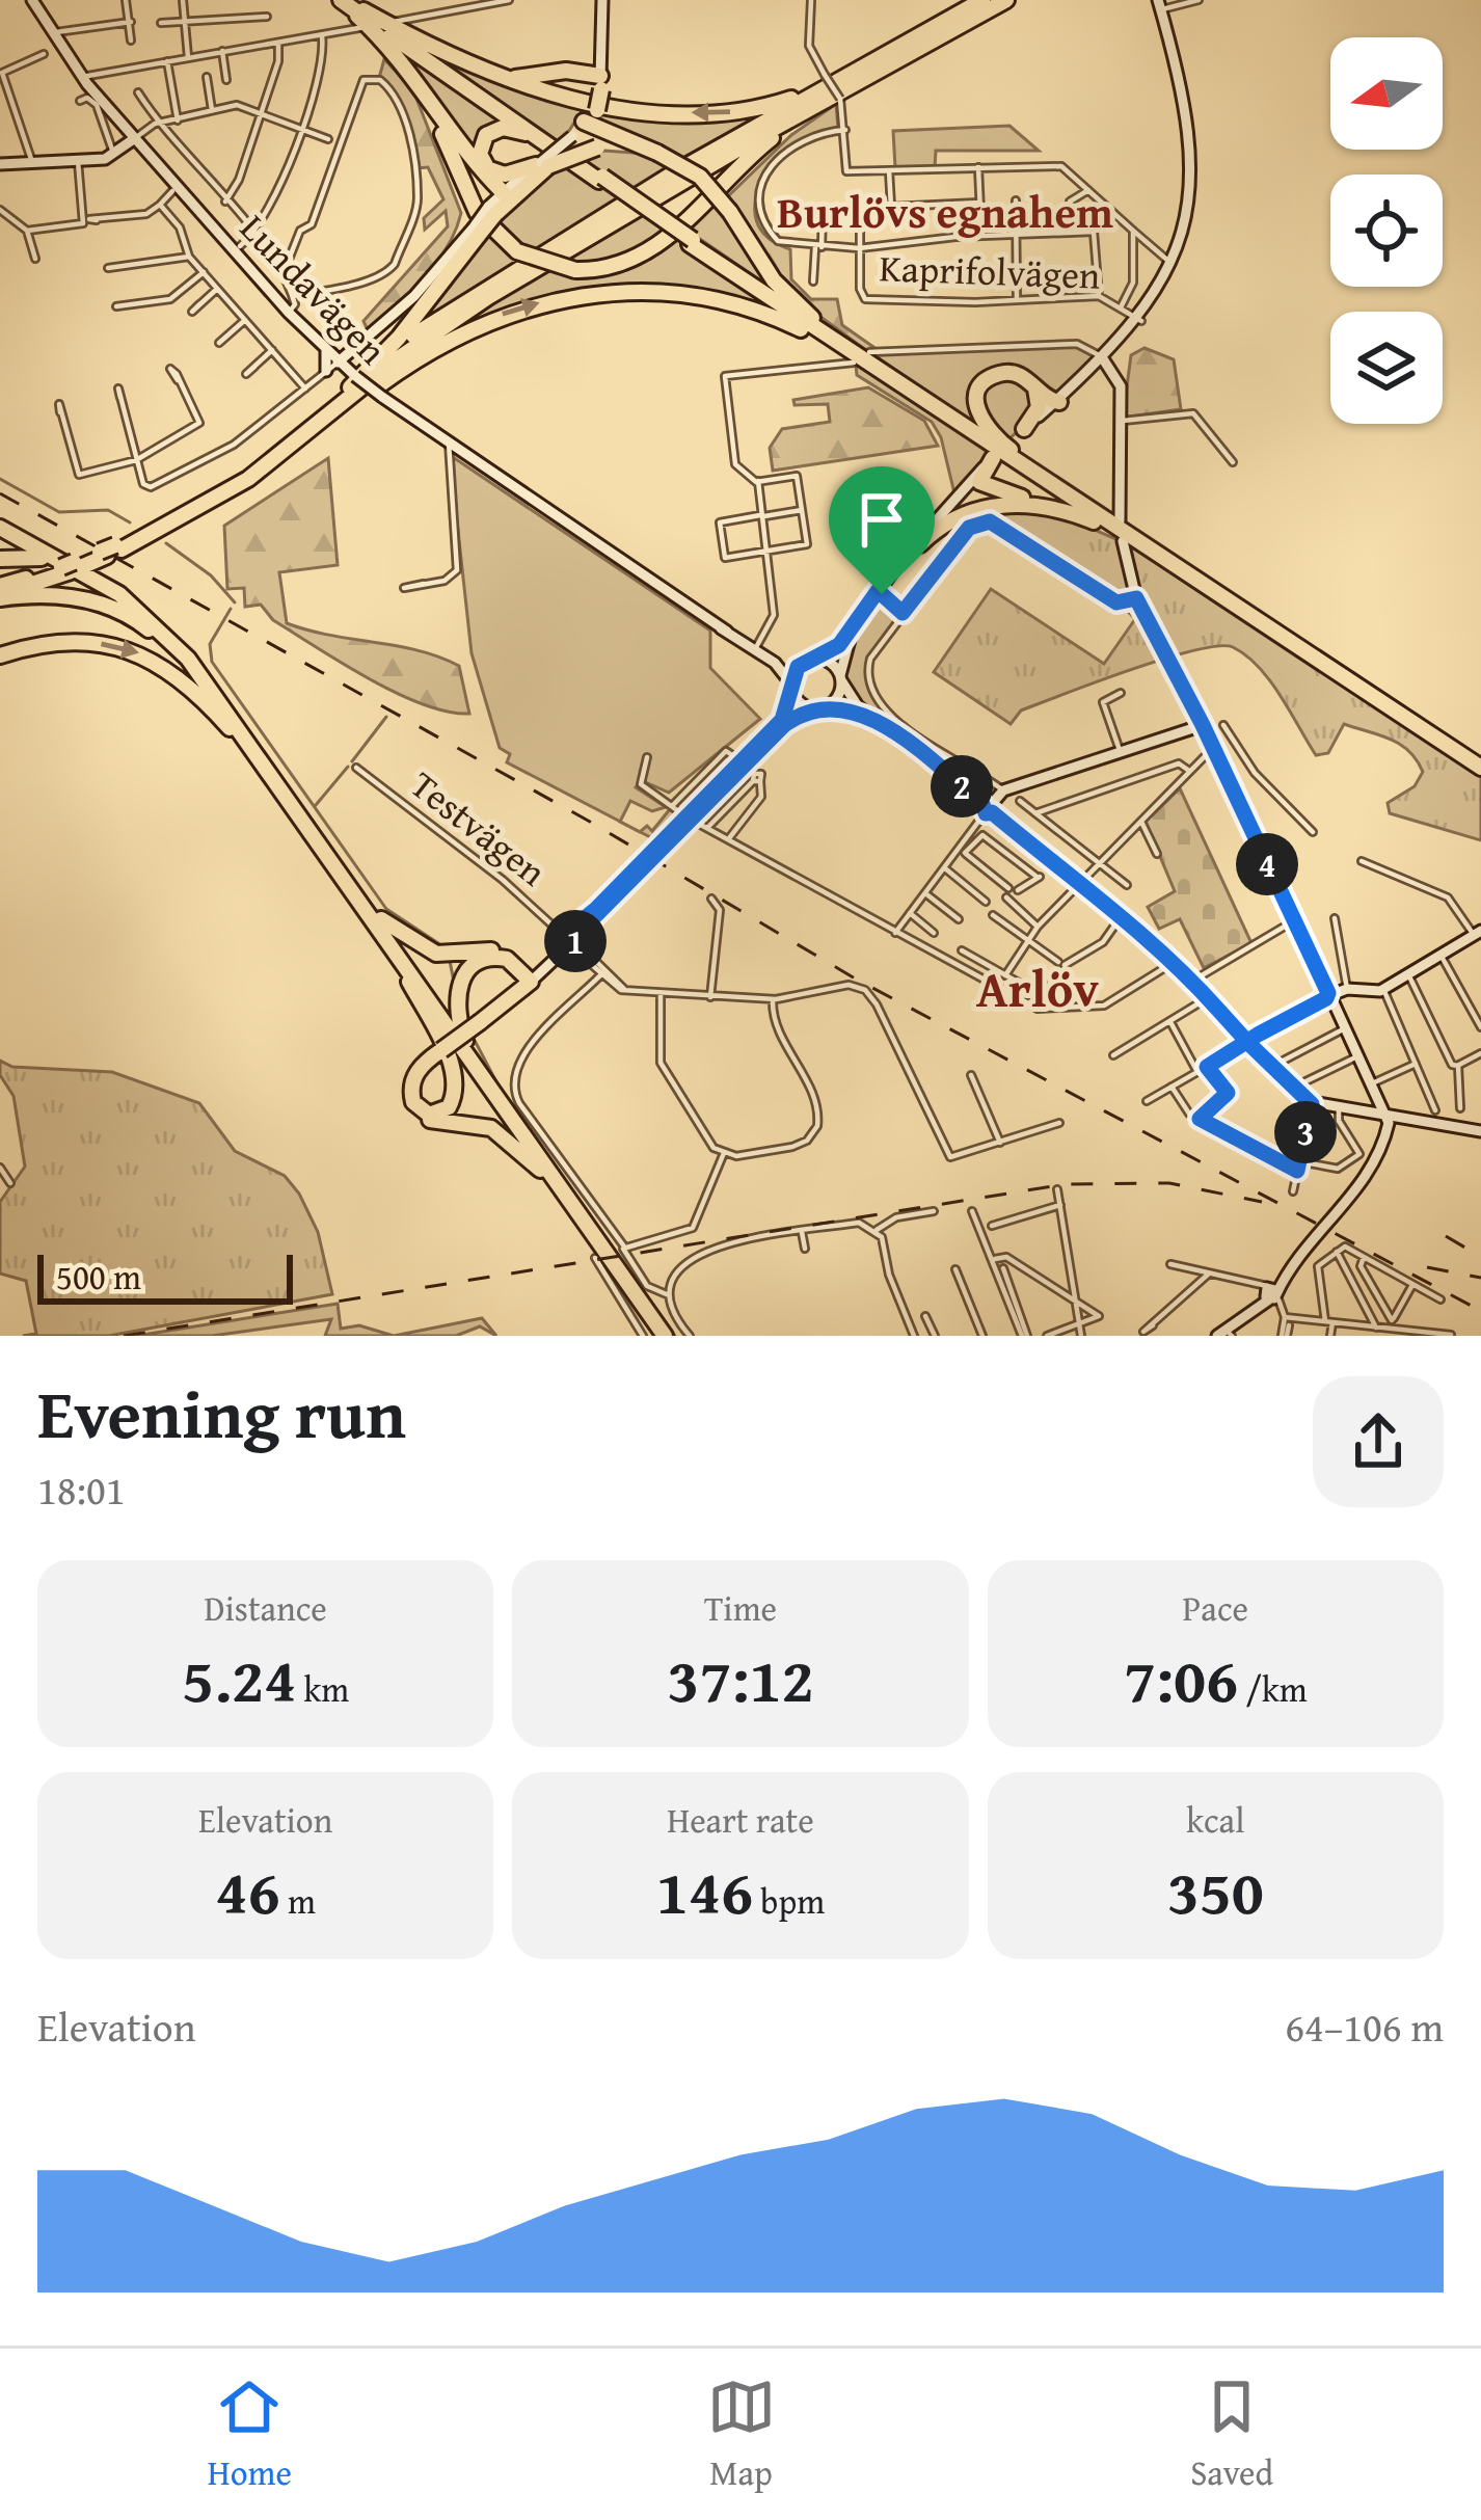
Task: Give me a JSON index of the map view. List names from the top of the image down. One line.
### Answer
{"streets":{"main road":["Lundavägen"],"street":["Kaprifolvägen","Testvägen"]},"districts":["Burlövs egnahem","Arlöv"],"scale_bar":"500 m","north":"left","page":{"pins":["2","4","1","3"],"scale":"500 m","heading":["Evening run","18:01"],"stats":[["Distance","5.24 km"],["Time","37:12"],["Pace","7:06 /km"],["Elevation","46 m"],["Heart rate","146 bpm"],["kcal","350"]],"chart":["Elevation","64–106 m"],"tabs":["Home","Map","Saved"]}}
